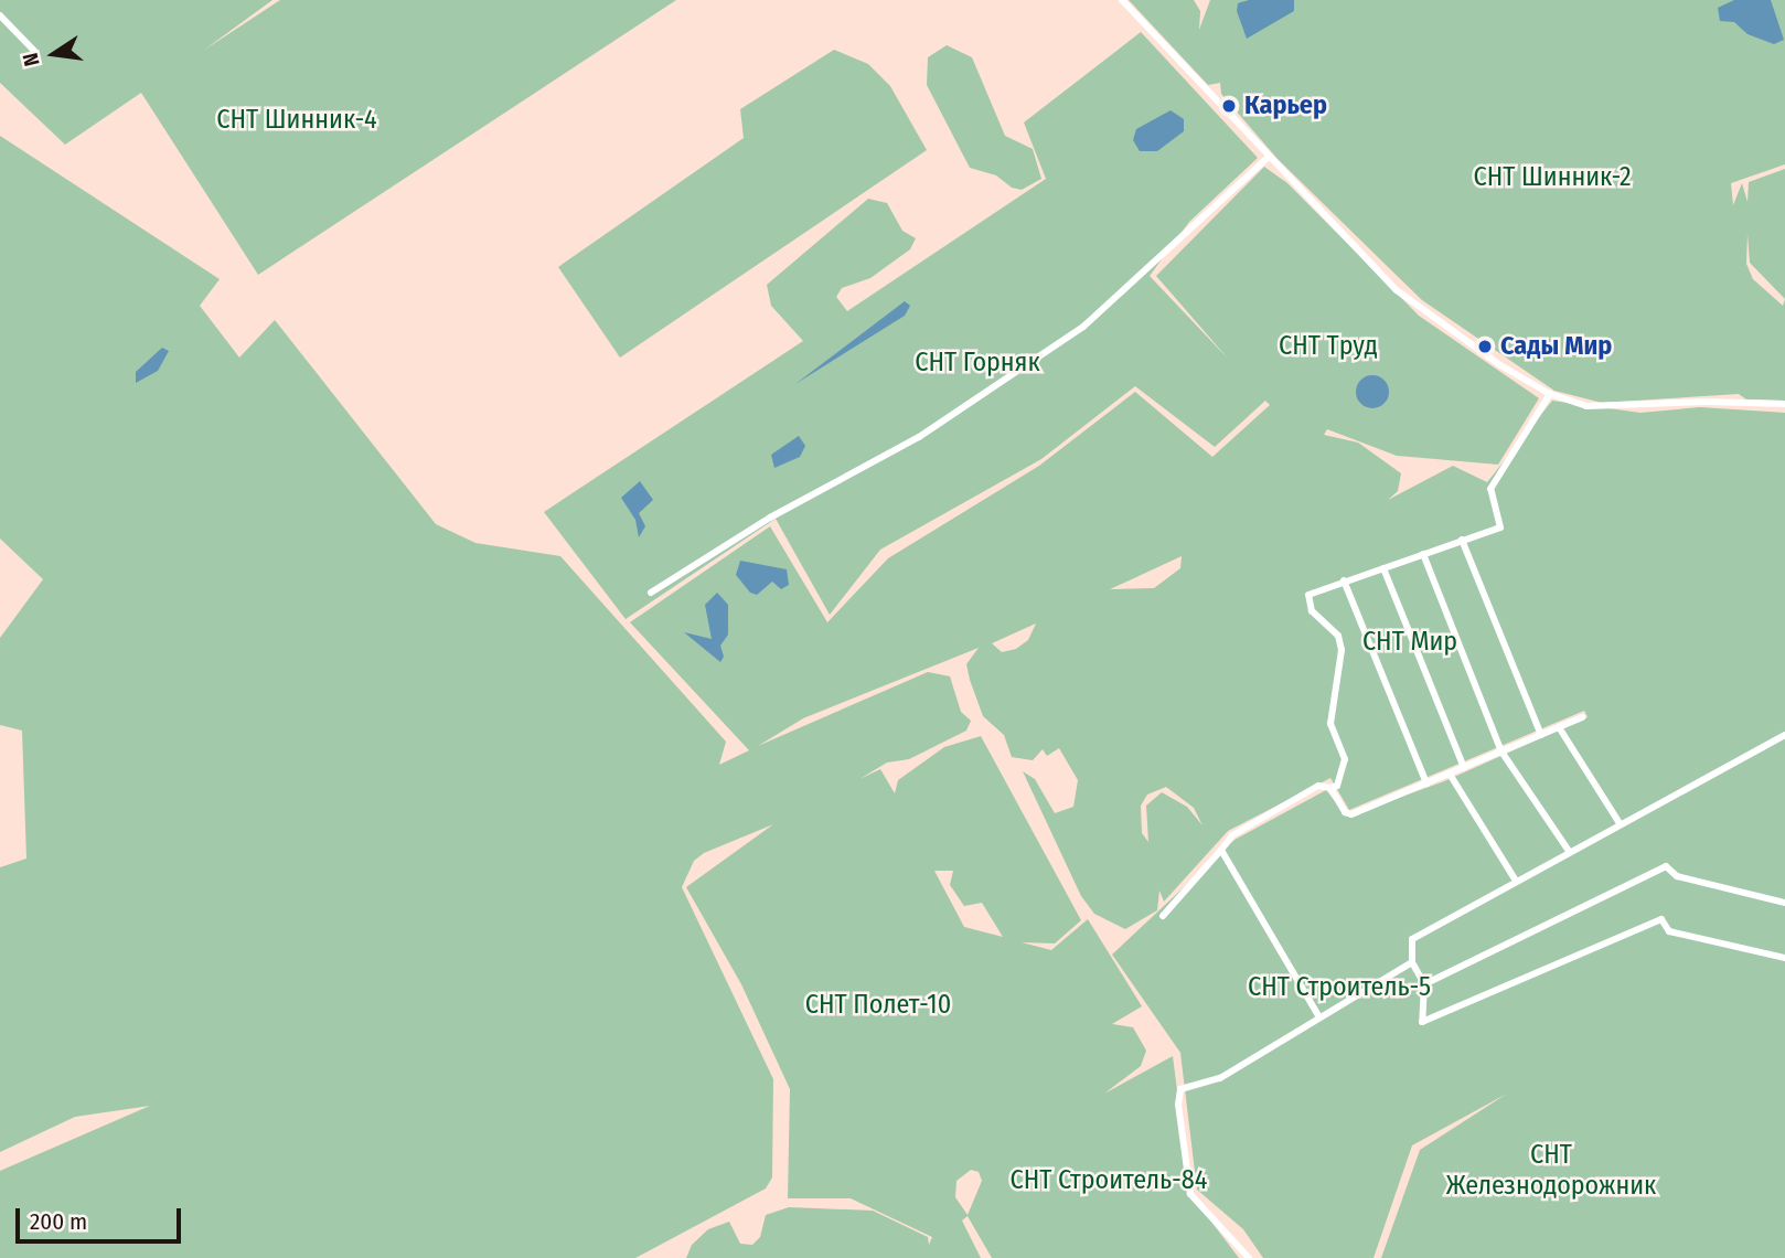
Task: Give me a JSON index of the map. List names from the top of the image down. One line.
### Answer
{"parks":["СНТ Шинник-4","СНТ Шинник-2","СНТ Труд","СНТ Горняк","СНТ Мир","СНТ Строитель-5","СНТ Полет-10","СНТ Железнодорожник","СНТ Строитель-84"],"places":["Карьер","Сады Мир"],"scale_bar":"200 m","north":"left"}
